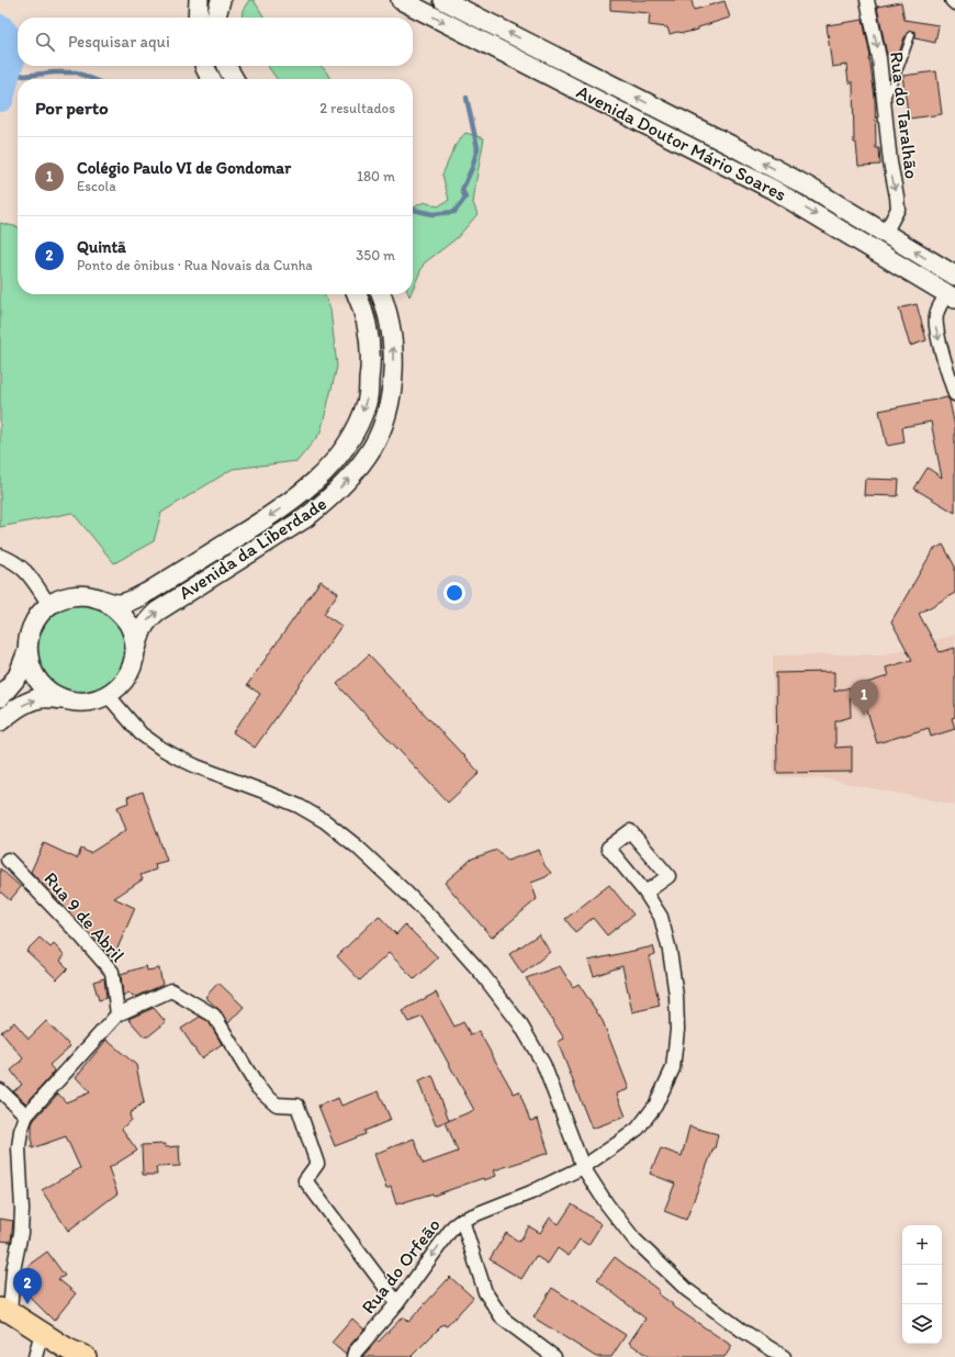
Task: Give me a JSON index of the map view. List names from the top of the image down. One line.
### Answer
{"streets":{"main road":["Avenida Doutor Mário Soares","Avenida da Liberdade"],"street":["Rua do Taralhão","Rua 9 de Abril","Rua do Orfeão"]},"crossings":[["Rua do Taralhão","Avenida Doutor Mário Soares"]],"one_way":["Rua do Taralhão"],"page":{"search":"Pesquisar aqui","heading":["Por perto","2 resultados"],"list":[{"mark":"1","name":"Colégio Paulo VI de Gondomar","note":"Escola","value":"180 m"},{"mark":"2","name":"Quintã","note":"Ponto de ônibus · Rua Novais da Cunha","value":"350 m"}],"pins":["1","2"],"map_buttons":["+","−"]}}
